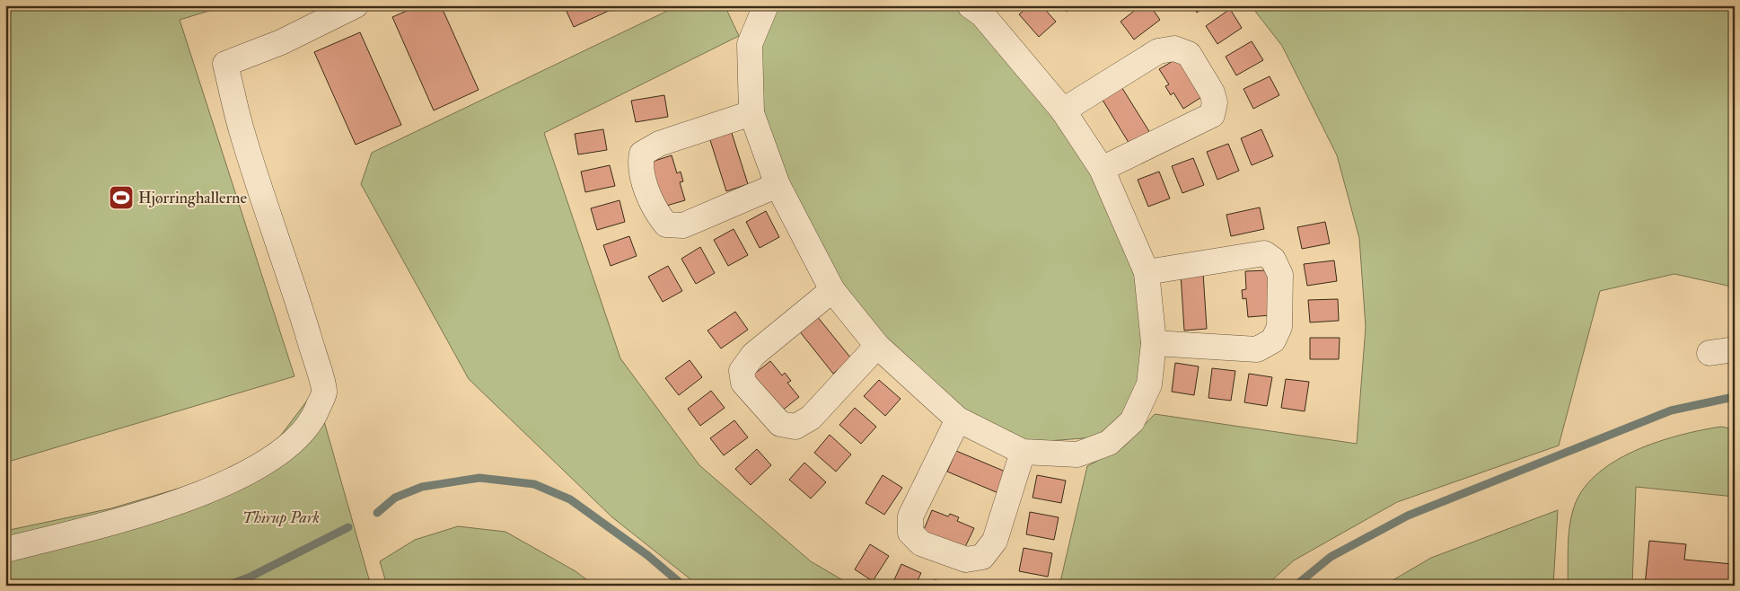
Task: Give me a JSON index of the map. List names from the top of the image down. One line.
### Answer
{"parks":["Thirup Park"],"places":{"sports":["Hjørringhallerne"]}}
